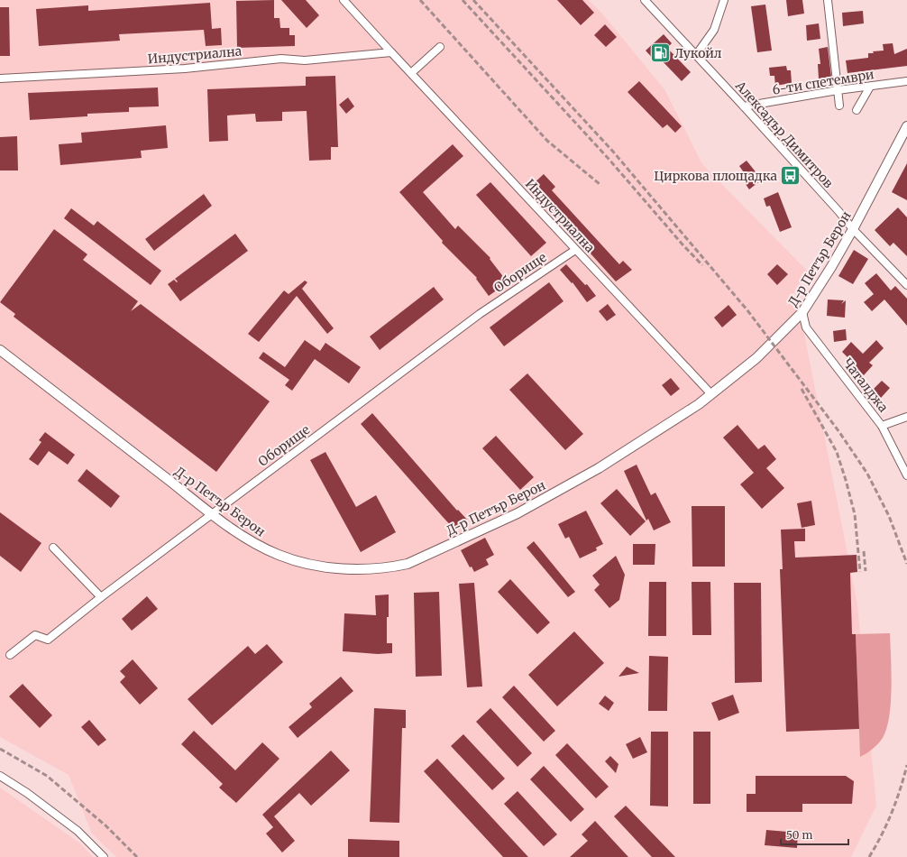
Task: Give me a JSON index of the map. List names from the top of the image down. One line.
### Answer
{"streets":{"street":["Индустриална","6-ти спетември","Алексадър Димитров","Д-р Петър Берон","Оборище","Чаталджа"]},"crossings":[["Индустриална","Д-р Петър Берон"],["Индустриална","Оборище"],["6-ти спетември","Алексадър Димитров"],["Алексадър Димитров","Д-р Петър Берон"],["Д-р Петър Берон","Оборище"],["Д-р Петър Берон","Чаталджа"]],"places":{"fuel station":["Лукойл"],"bus stop":["Циркова площадка"]},"scale_bar":"50 m"}
